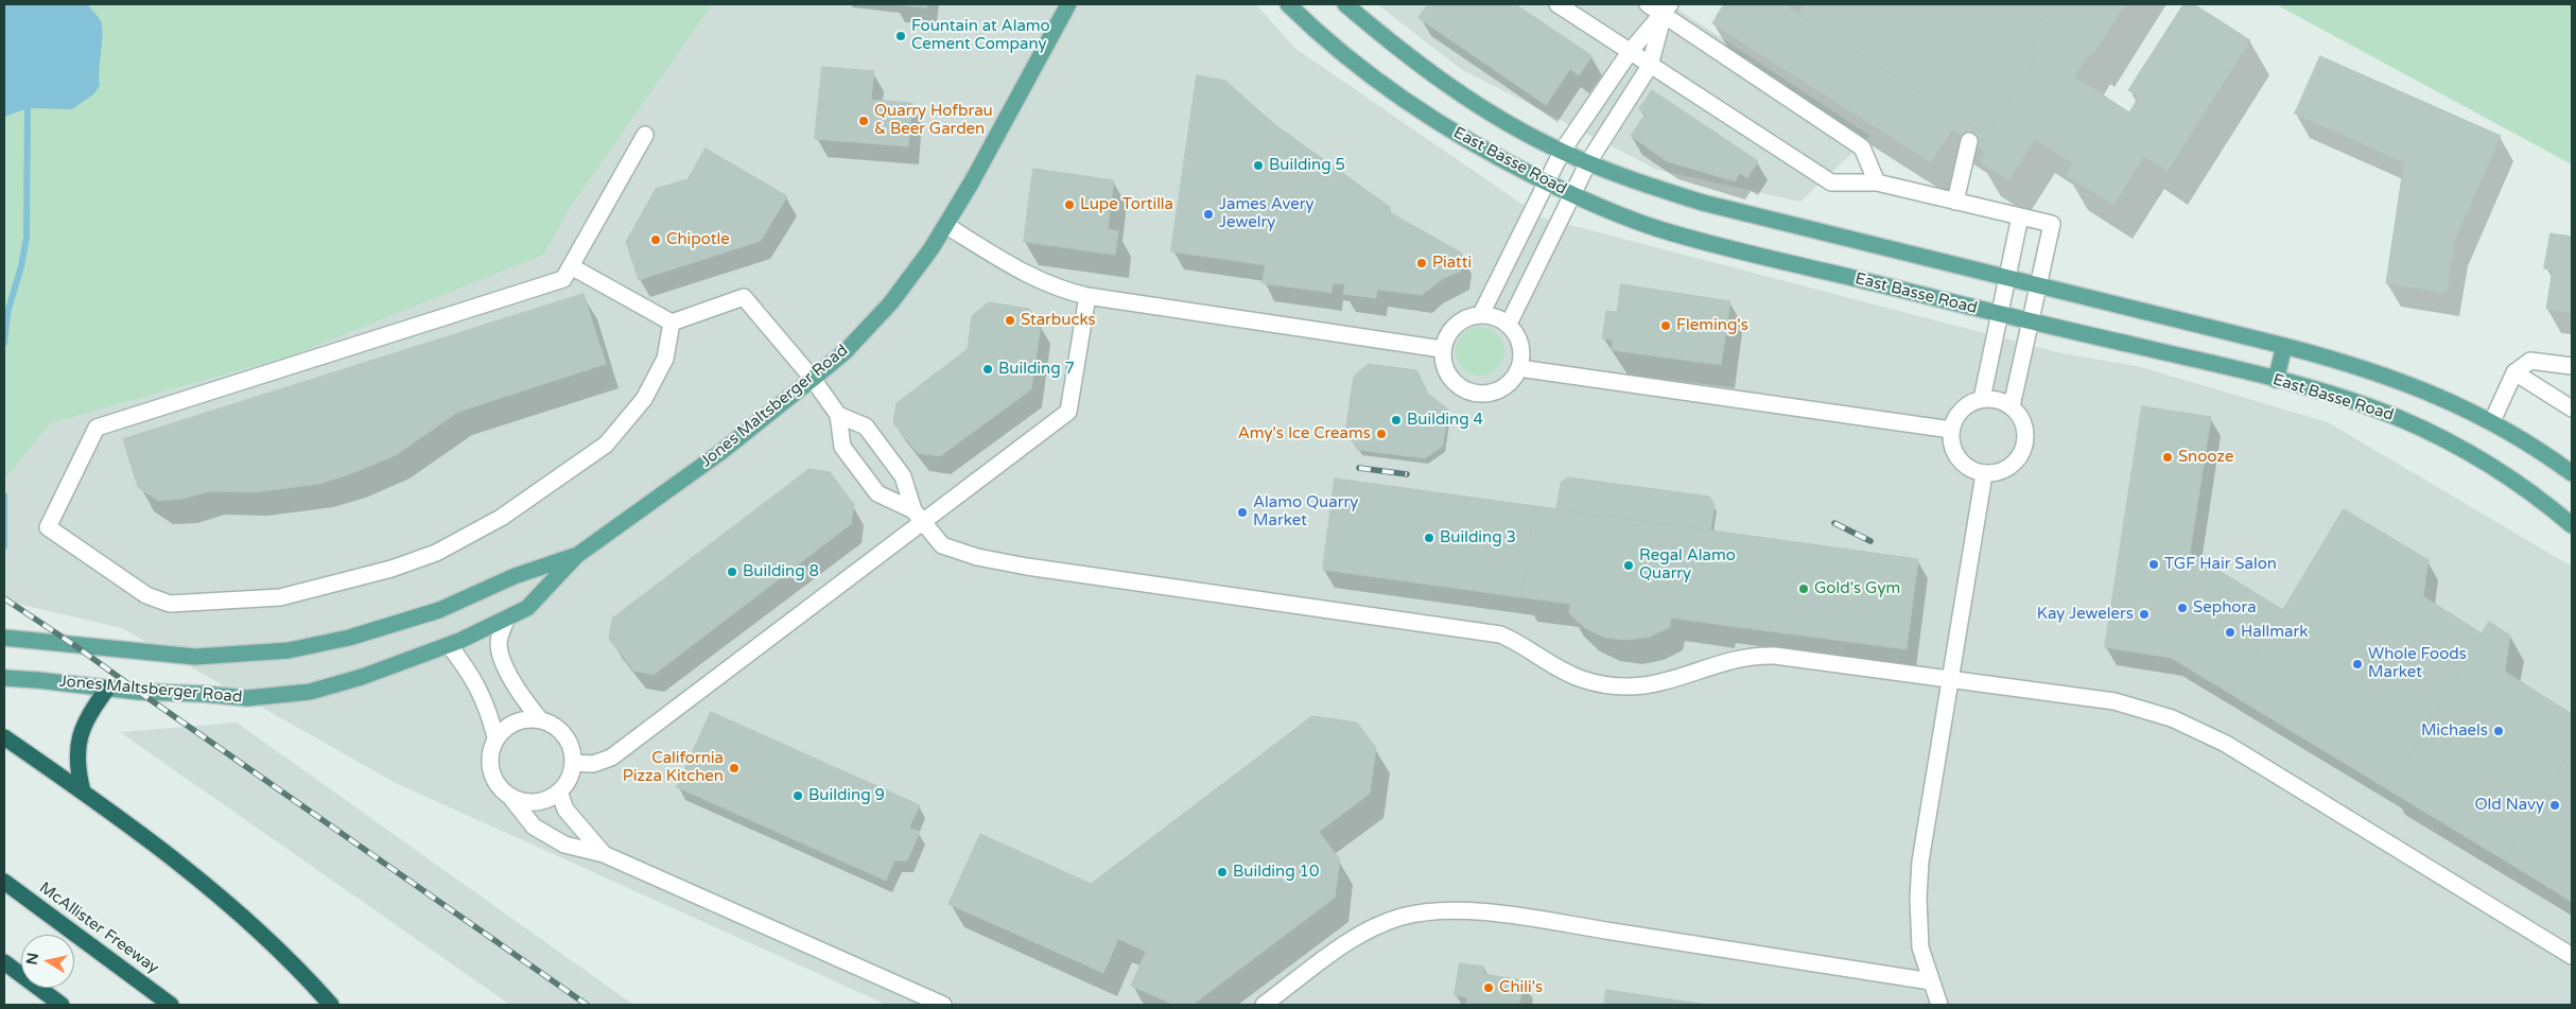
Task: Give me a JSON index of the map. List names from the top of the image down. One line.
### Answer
{"streets":{"highway":["McAllister Freeway"],"main road":["East Basse Road","Jones Maltsberger Road"]},"places":["Fountain at Alamo Cement Company","Quarry Hofbrau & Beer Garden","Building 5","Lupe Tortilla","James Avery Jewelry","Chipotle","Piatti","Starbucks","Fleming's","Building 7","Building 4","Amy's Ice Creams","Snooze","Alamo Quarry Market","Building 3","TGF Hair Salon","Regal Alamo Quarry","Building 8","Gold's Gym","Sephora","Kay Jewelers","Hallmark","Whole Foods Market","Michaels","California Pizza Kitchen","Building 9","Old Navy","Building 10","Chili's"],"north":"left"}
